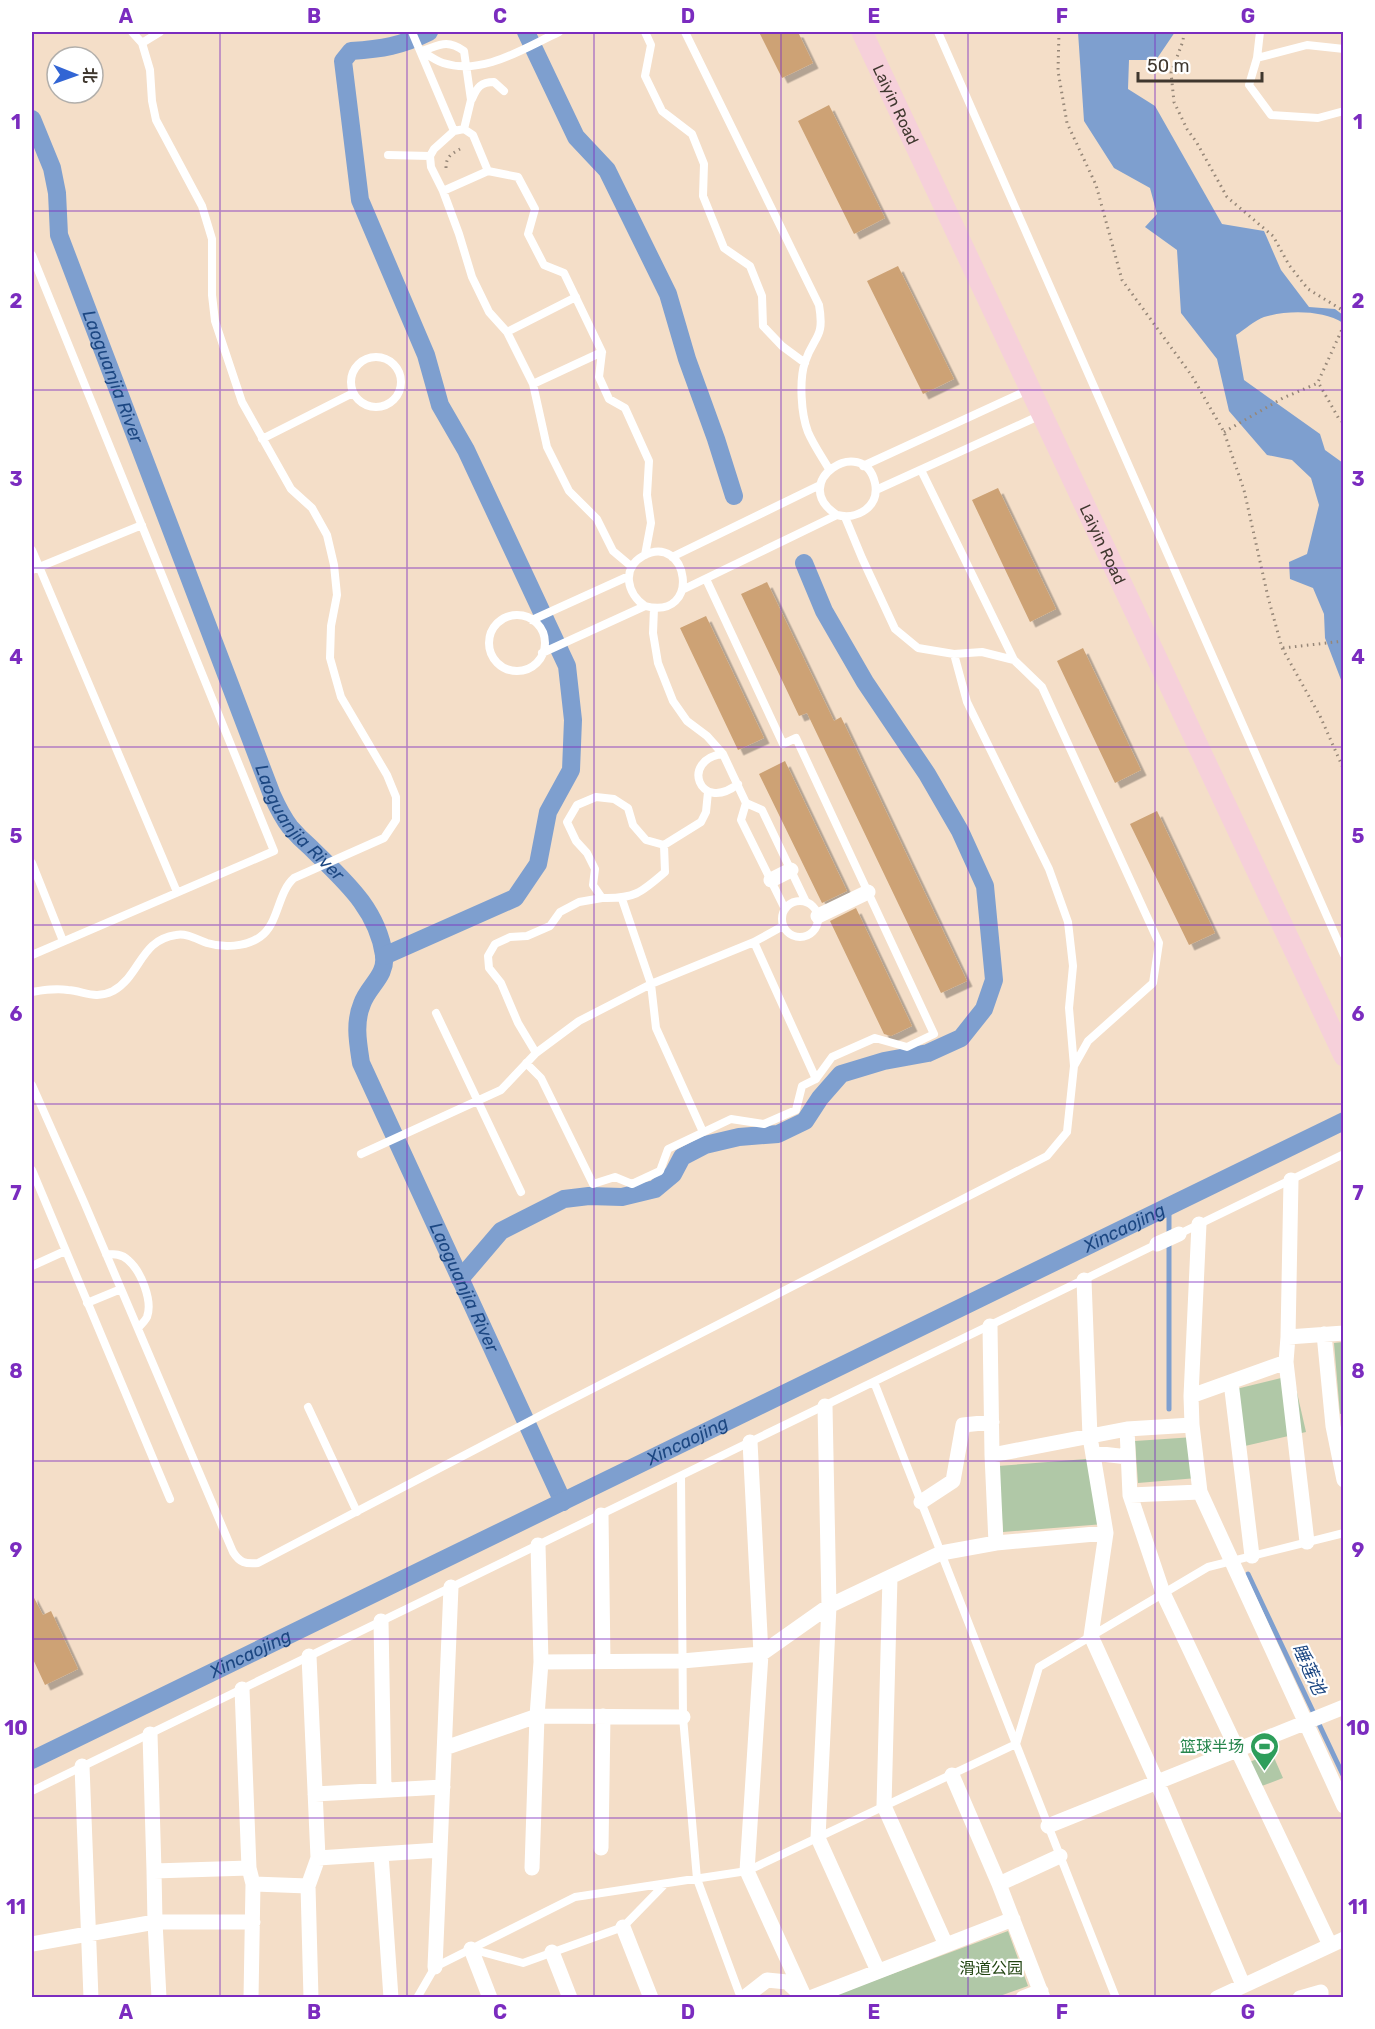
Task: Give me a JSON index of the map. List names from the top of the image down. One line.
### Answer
{"streets":{"street":["Laiyin Road"]},"water":["Laoguanjia River","Xincaojing","睡莲池"],"parks":["滑道公园"],"places":{"sports":["篮球半场"]},"scale_bar":"50 m","north":"right","grid":{"columns":["A","B","C","D","E","F","G"],"rows":["1","2","3","4","5","6","7","8","9","10","11"]}}
